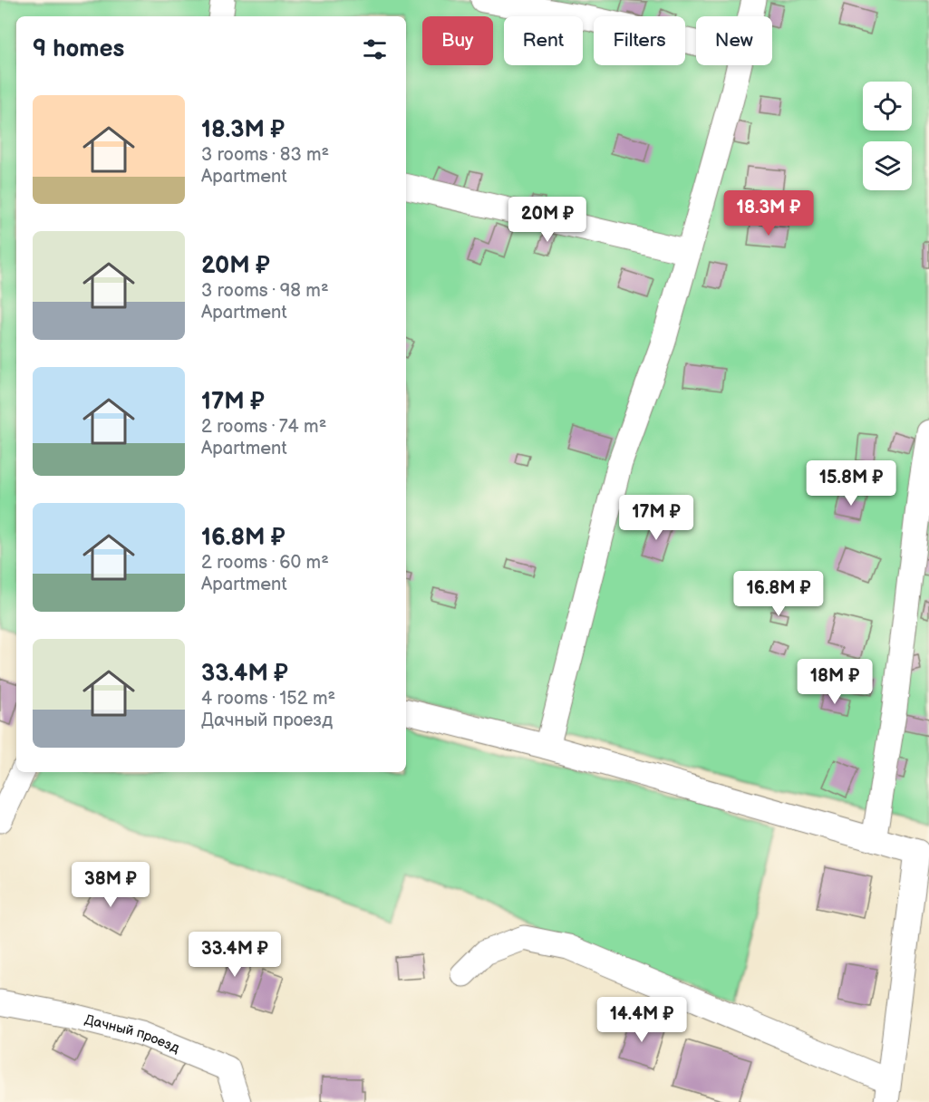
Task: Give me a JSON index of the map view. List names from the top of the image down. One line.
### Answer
{"streets":{"street":["Дачный проезд"]},"page":{"chip":["Buy","Rent","Filters","New"],"heading":"9 homes","list":[{"name":"18.3M ₽","note":"3 rooms · 83 m² · Apartment"},{"name":"20M ₽","note":"3 rooms · 98 m² · Apartment"},{"name":"17M ₽","note":"2 rooms · 74 m² · Apartment"},{"name":"16.8M ₽","note":"2 rooms · 60 m² · Apartment"},{"name":"33.4M ₽","note":"4 rooms · 152 m² · Дачный проезд"}],"price":["18.3M ₽","20M ₽","15.8M ₽","17M ₽","16.8M ₽","18M ₽","38M ₽","33.4M ₽","14.4M ₽"]}}
